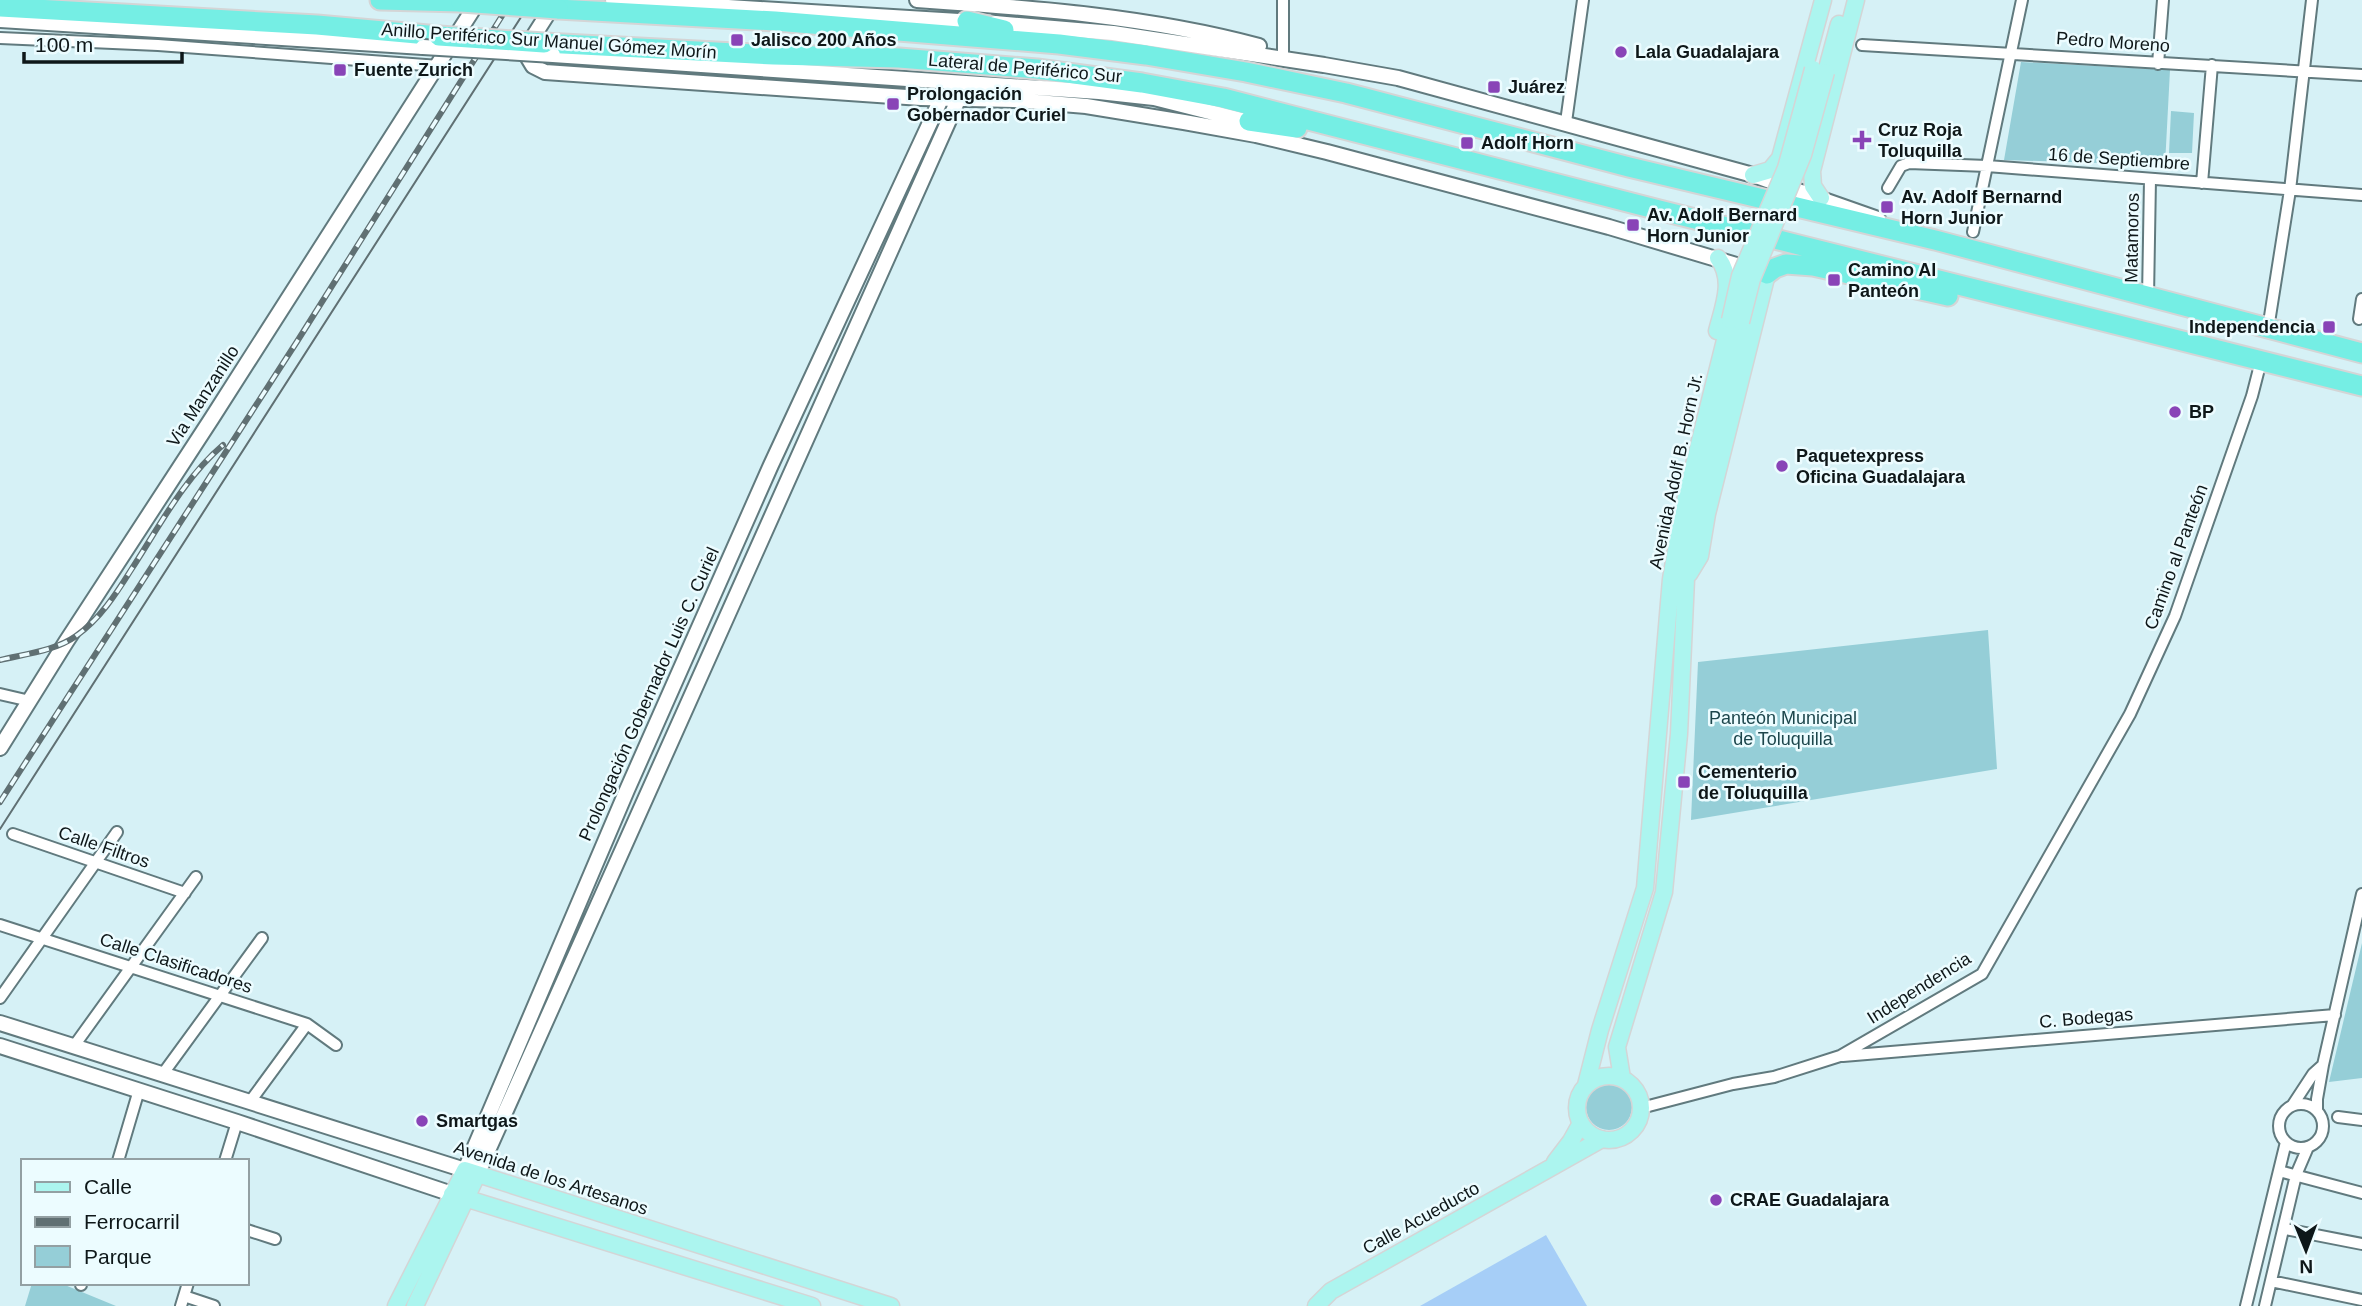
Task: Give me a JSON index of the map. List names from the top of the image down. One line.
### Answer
{"streets":{"highway":["Anillo Periférico Sur Manuel Gómez Morín"],"main road":["Avenida Adolf B. Horn Jr.","Prolongación Gobernador Luis C. Curiel","Avenida de los Artesanos","Calle Acueducto"],"street":["Pedro Moreno","Lateral de Periférico Sur","16 de Septiembre","Matamoros","Via Manzanillo","Camino al Panteón","Calle Filtros","Calle Clasificadores","Independencia","C. Bodegas"]},"crossings":[["Anillo Periférico Sur Manuel Gómez Morín","Lateral de Periférico Sur"],["Anillo Periférico Sur Manuel Gómez Morín","Matamoros"],["Anillo Periférico Sur Manuel Gómez Morín","Via Manzanillo"],["Anillo Periférico Sur Manuel Gómez Morín","Camino al Panteón"],["16 de Septiembre","Matamoros"],["Avenida Adolf B. Horn Jr.","Independencia"],["Avenida Adolf B. Horn Jr.","Calle Acueducto"],["Camino al Panteón","Independencia"],["Prolongación Gobernador Luis C. Curiel","Avenida de los Artesanos"],["Independencia","C. Bodegas"],["Independencia","Calle Acueducto"]],"parks":["Panteón Municipal de Toluquilla"],"places":{"transit":["Jalisco 200 Años","Fuente Zurich","Juárez","Prolongación Gobernador Curiel","Adolf Horn","Av. Adolf Bernarnd Horn Junior","Av. Adolf Bernard Horn Junior","Camino Al Panteón","Independencia","Cementerio de Toluquilla"],"other":["Lala Guadalajara","BP","Paquetexpress Oficina Guadalajara","Smartgas","CRAE Guadalajara"],"health":["Cruz Roja Toluquilla"]},"legend":["Calle","Ferrocarril","Parque"],"scale_bar":"100 m","north":"bottom"}
